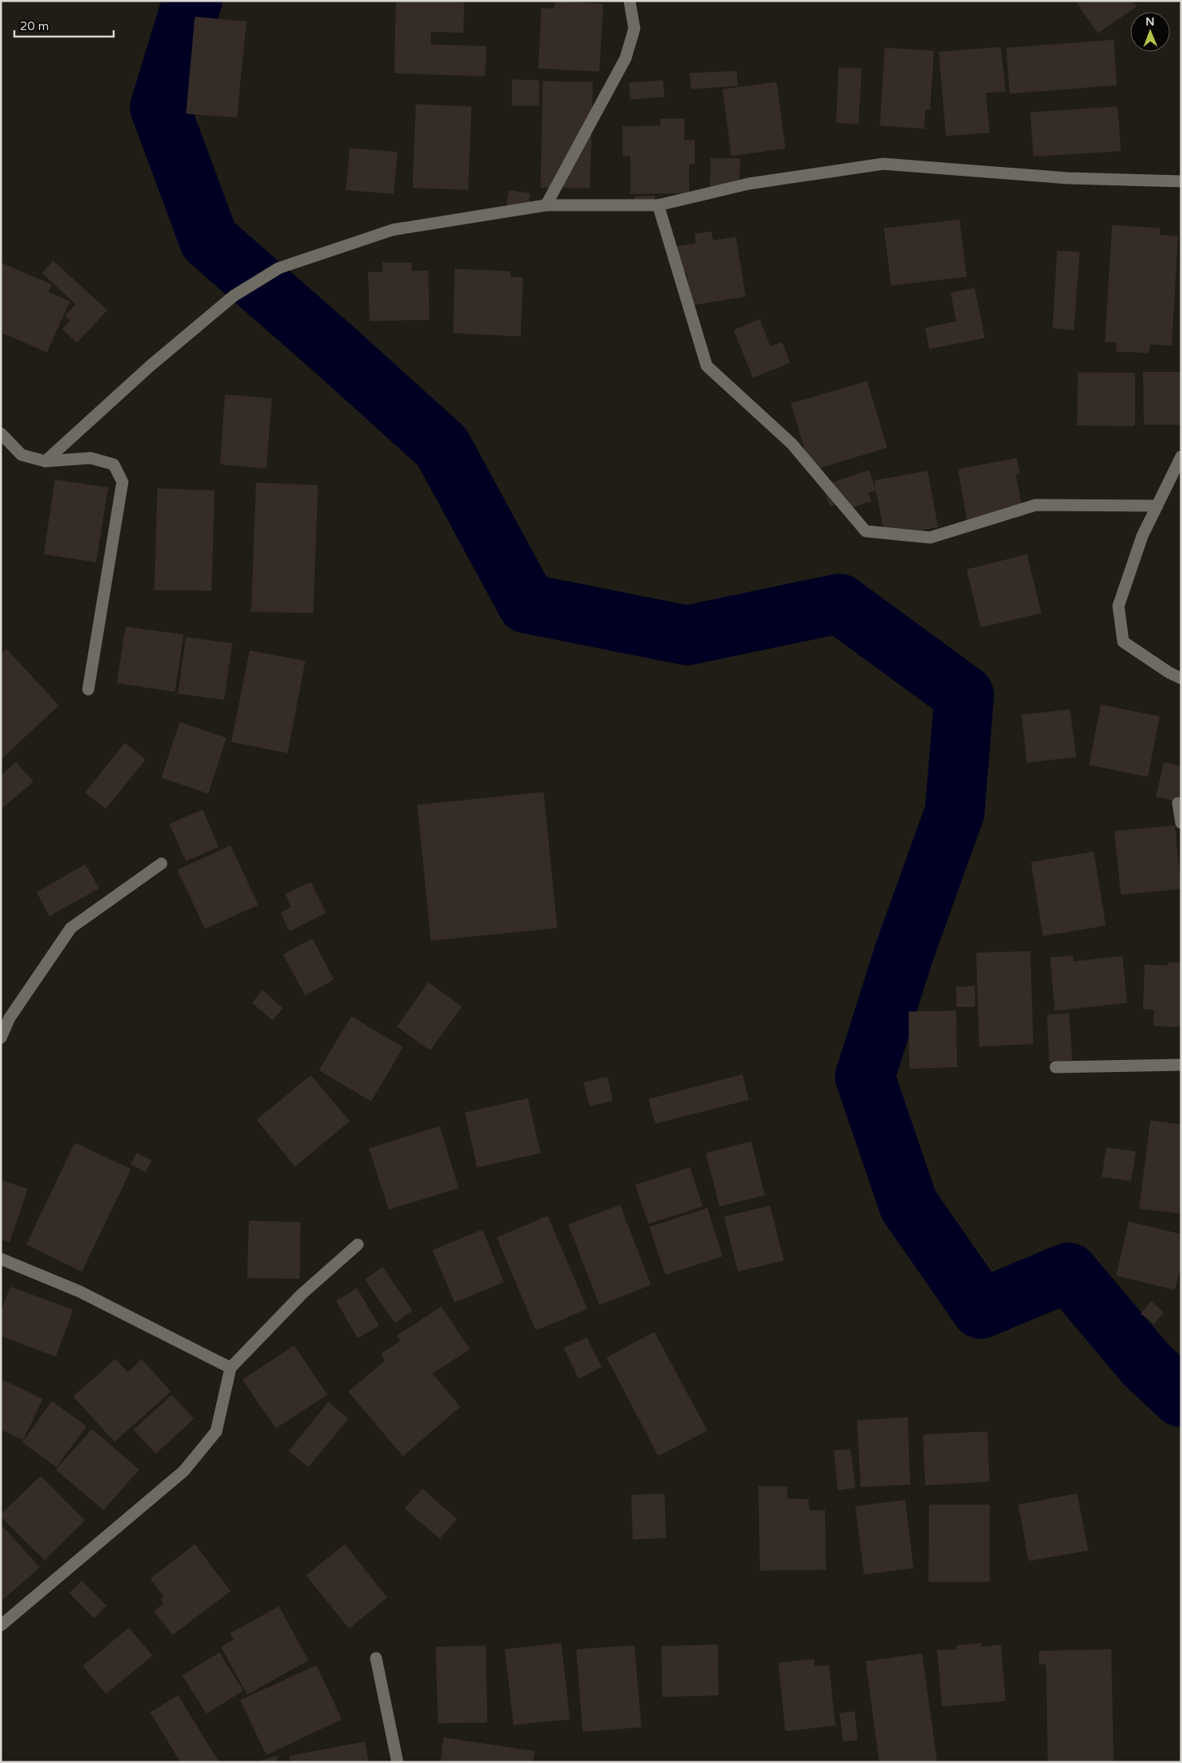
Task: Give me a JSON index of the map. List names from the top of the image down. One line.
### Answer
{"scale_bar":"20 m","north":"top"}
